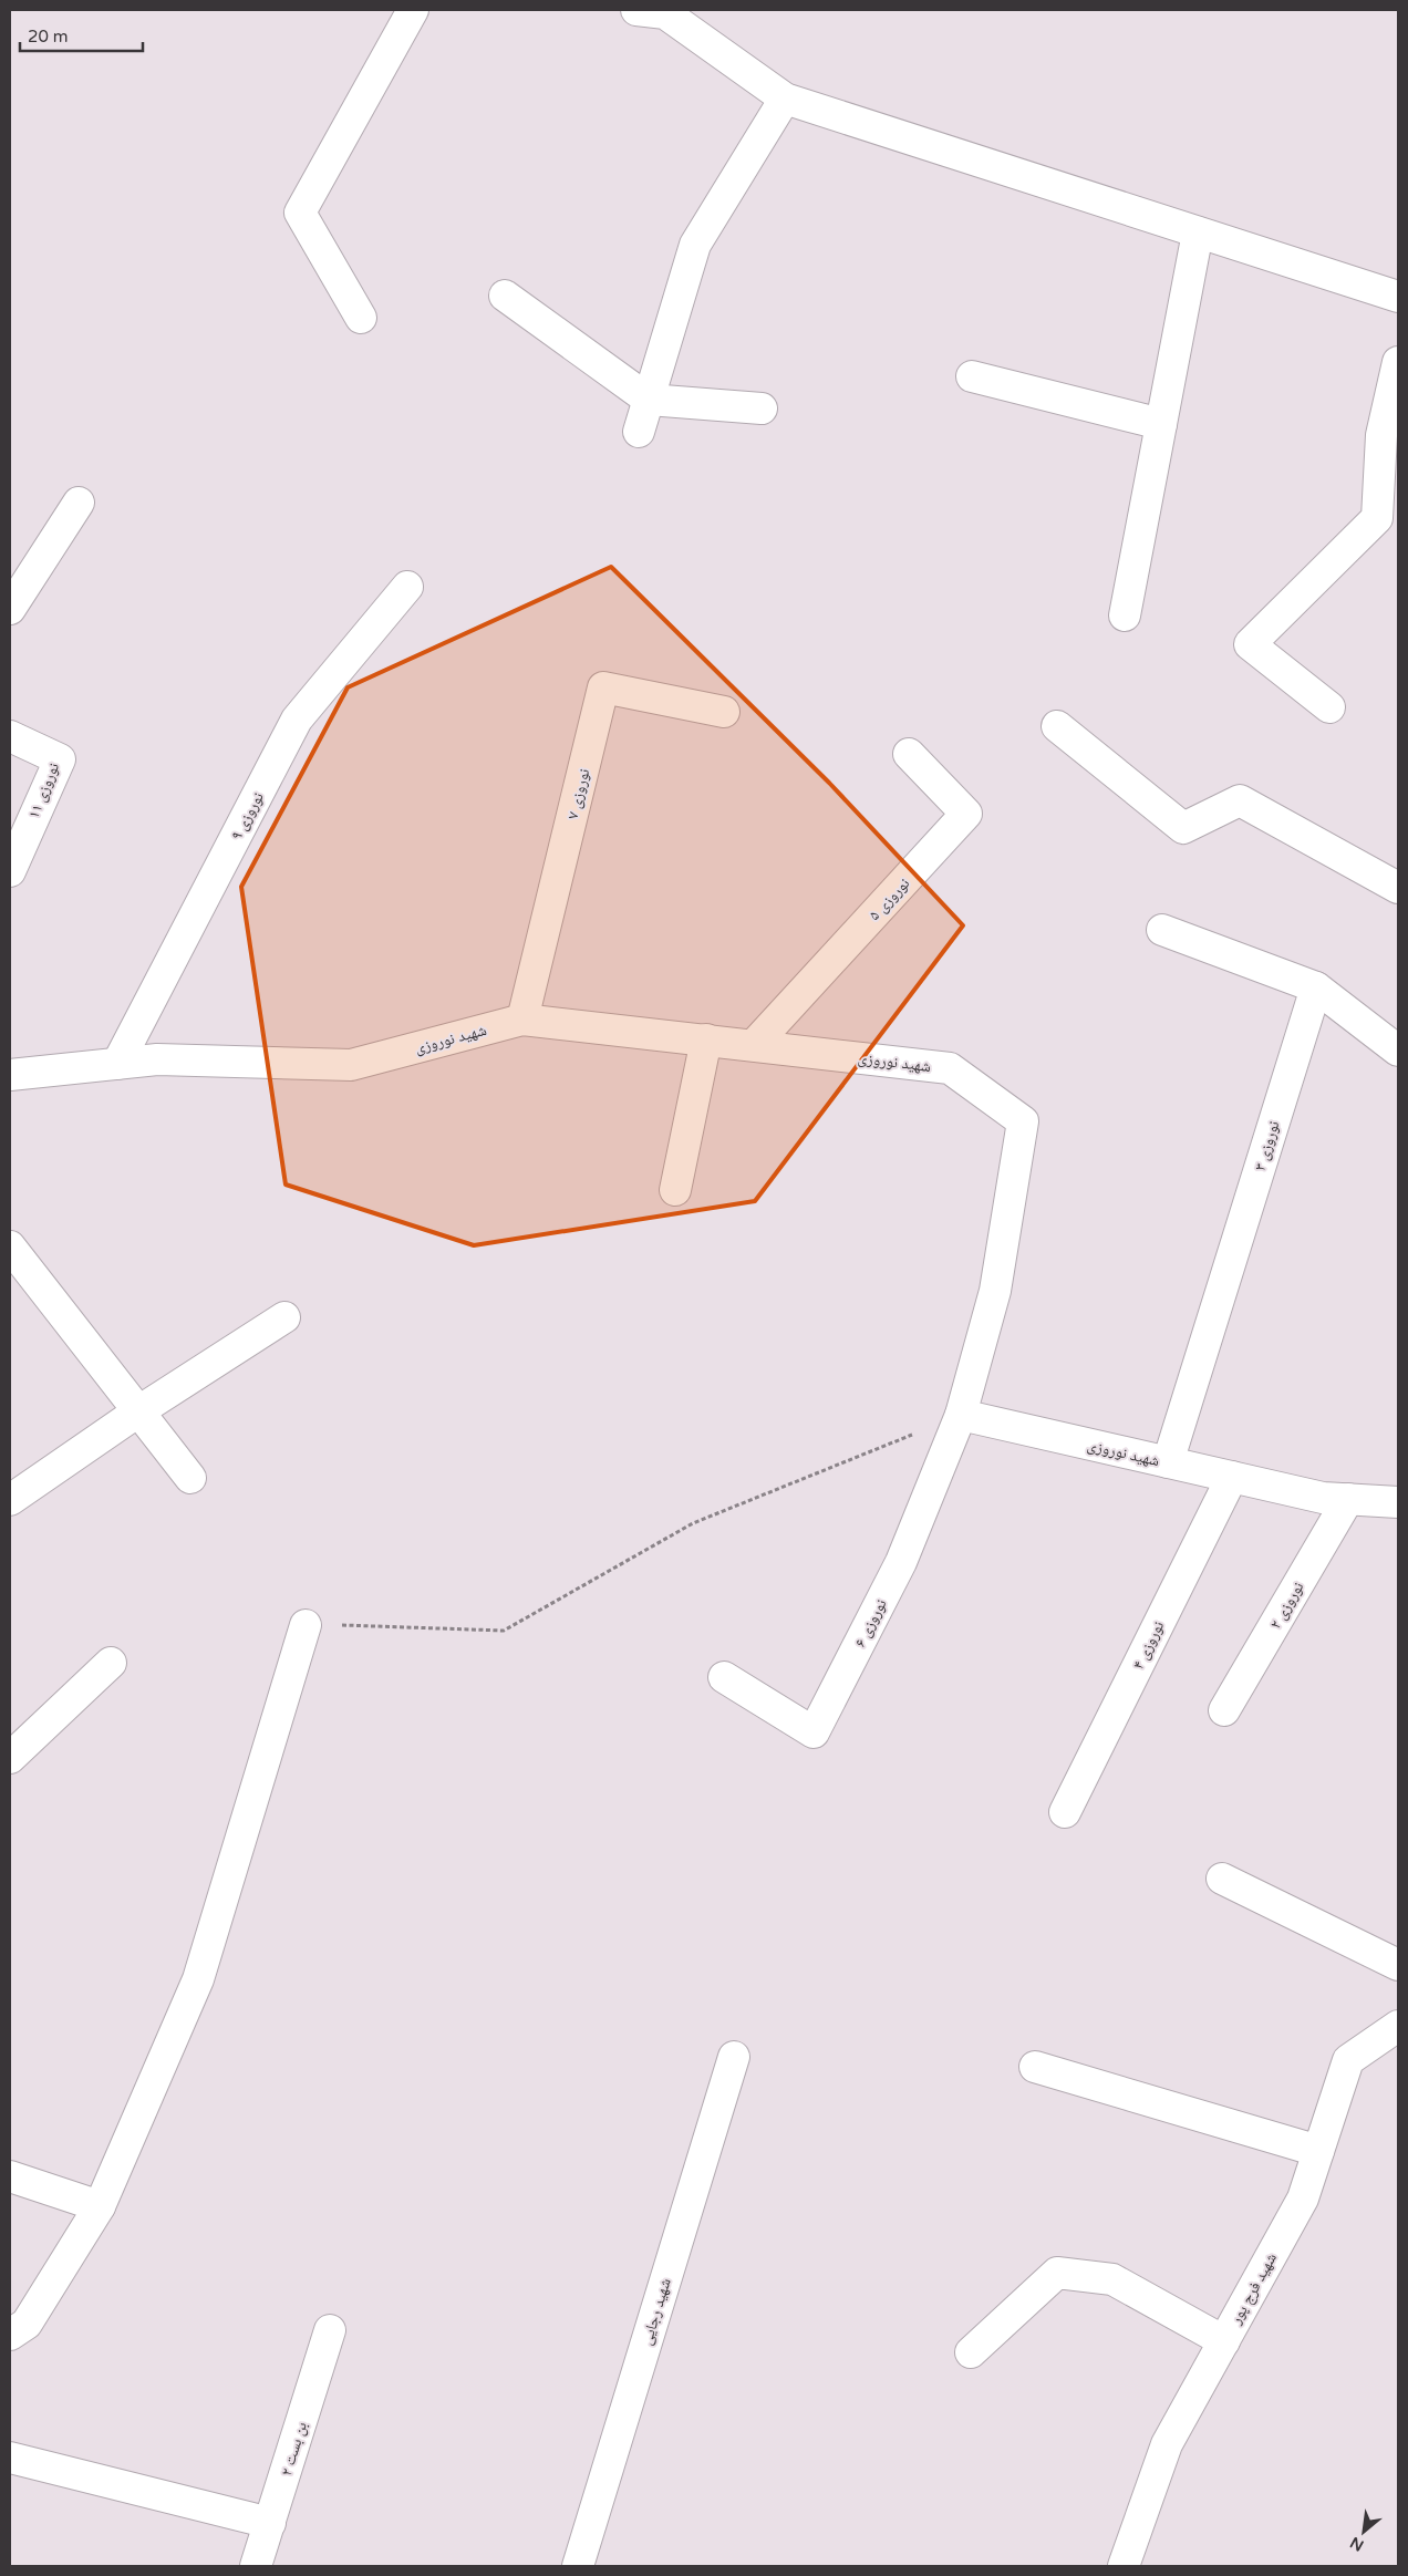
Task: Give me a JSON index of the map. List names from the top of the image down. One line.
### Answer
{"streets":{"street":["نوروزی ۱۱","نوروزی ۷","نوروزی ۹","نوروزی ۵","شهید نوروزی","نوروزی ۳","نوروزی ۲","نوروزی ۶","نوروزی ۴","شهید فرج پور","شهید رجایی","بن بست ۲"]},"crossings":[["نوروزی ۷","شهید نوروزی"],["نوروزی ۹","شهید نوروزی"],["نوروزی ۵","شهید نوروزی"],["شهید نوروزی","نوروزی ۳"],["شهید نوروزی","نوروزی ۲"],["شهید نوروزی","نوروزی ۶"],["شهید نوروزی","نوروزی ۴"]],"scale_bar":"20 m","north":"bottom left"}
